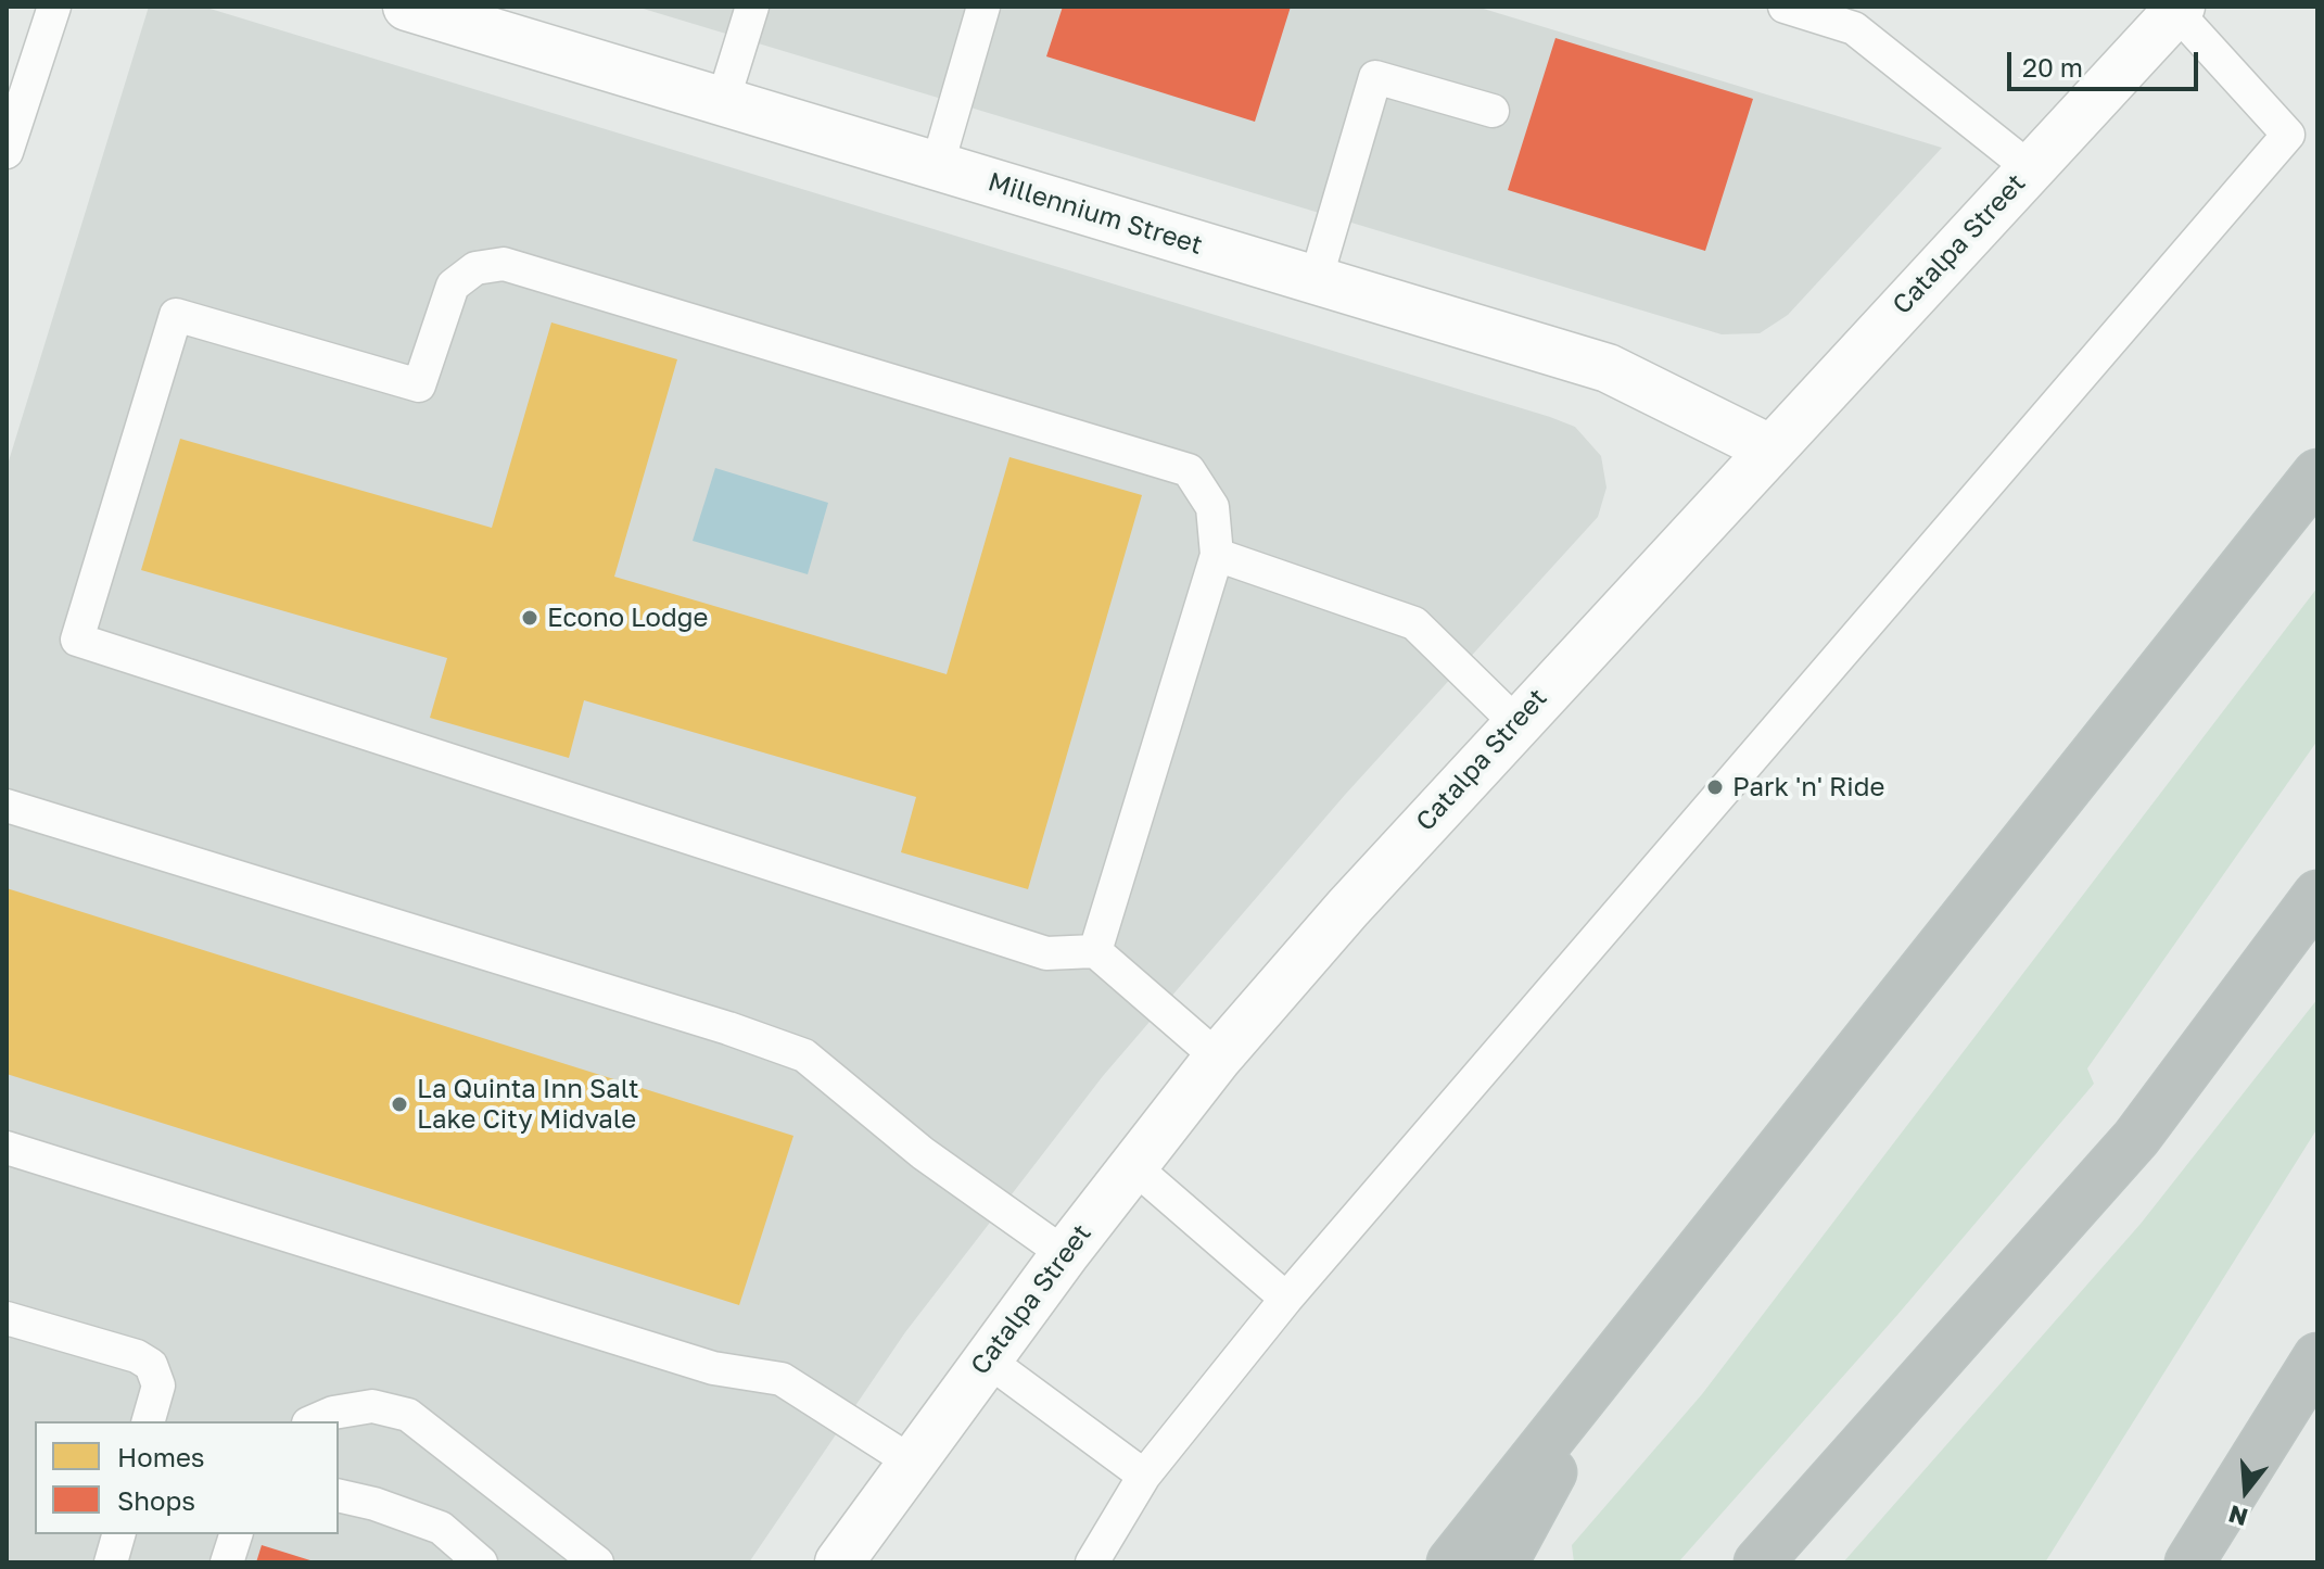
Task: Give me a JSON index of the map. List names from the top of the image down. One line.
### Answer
{"streets":{"street":["Millennium Street","Catalpa Street"]},"crossings":[["Millennium Street","Catalpa Street"]],"places":["Econo Lodge","Park 'n' Ride","La Quinta Inn Salt Lake City Midvale"],"legend":["Homes","Shops"],"scale_bar":"20 m","north":"bottom"}
